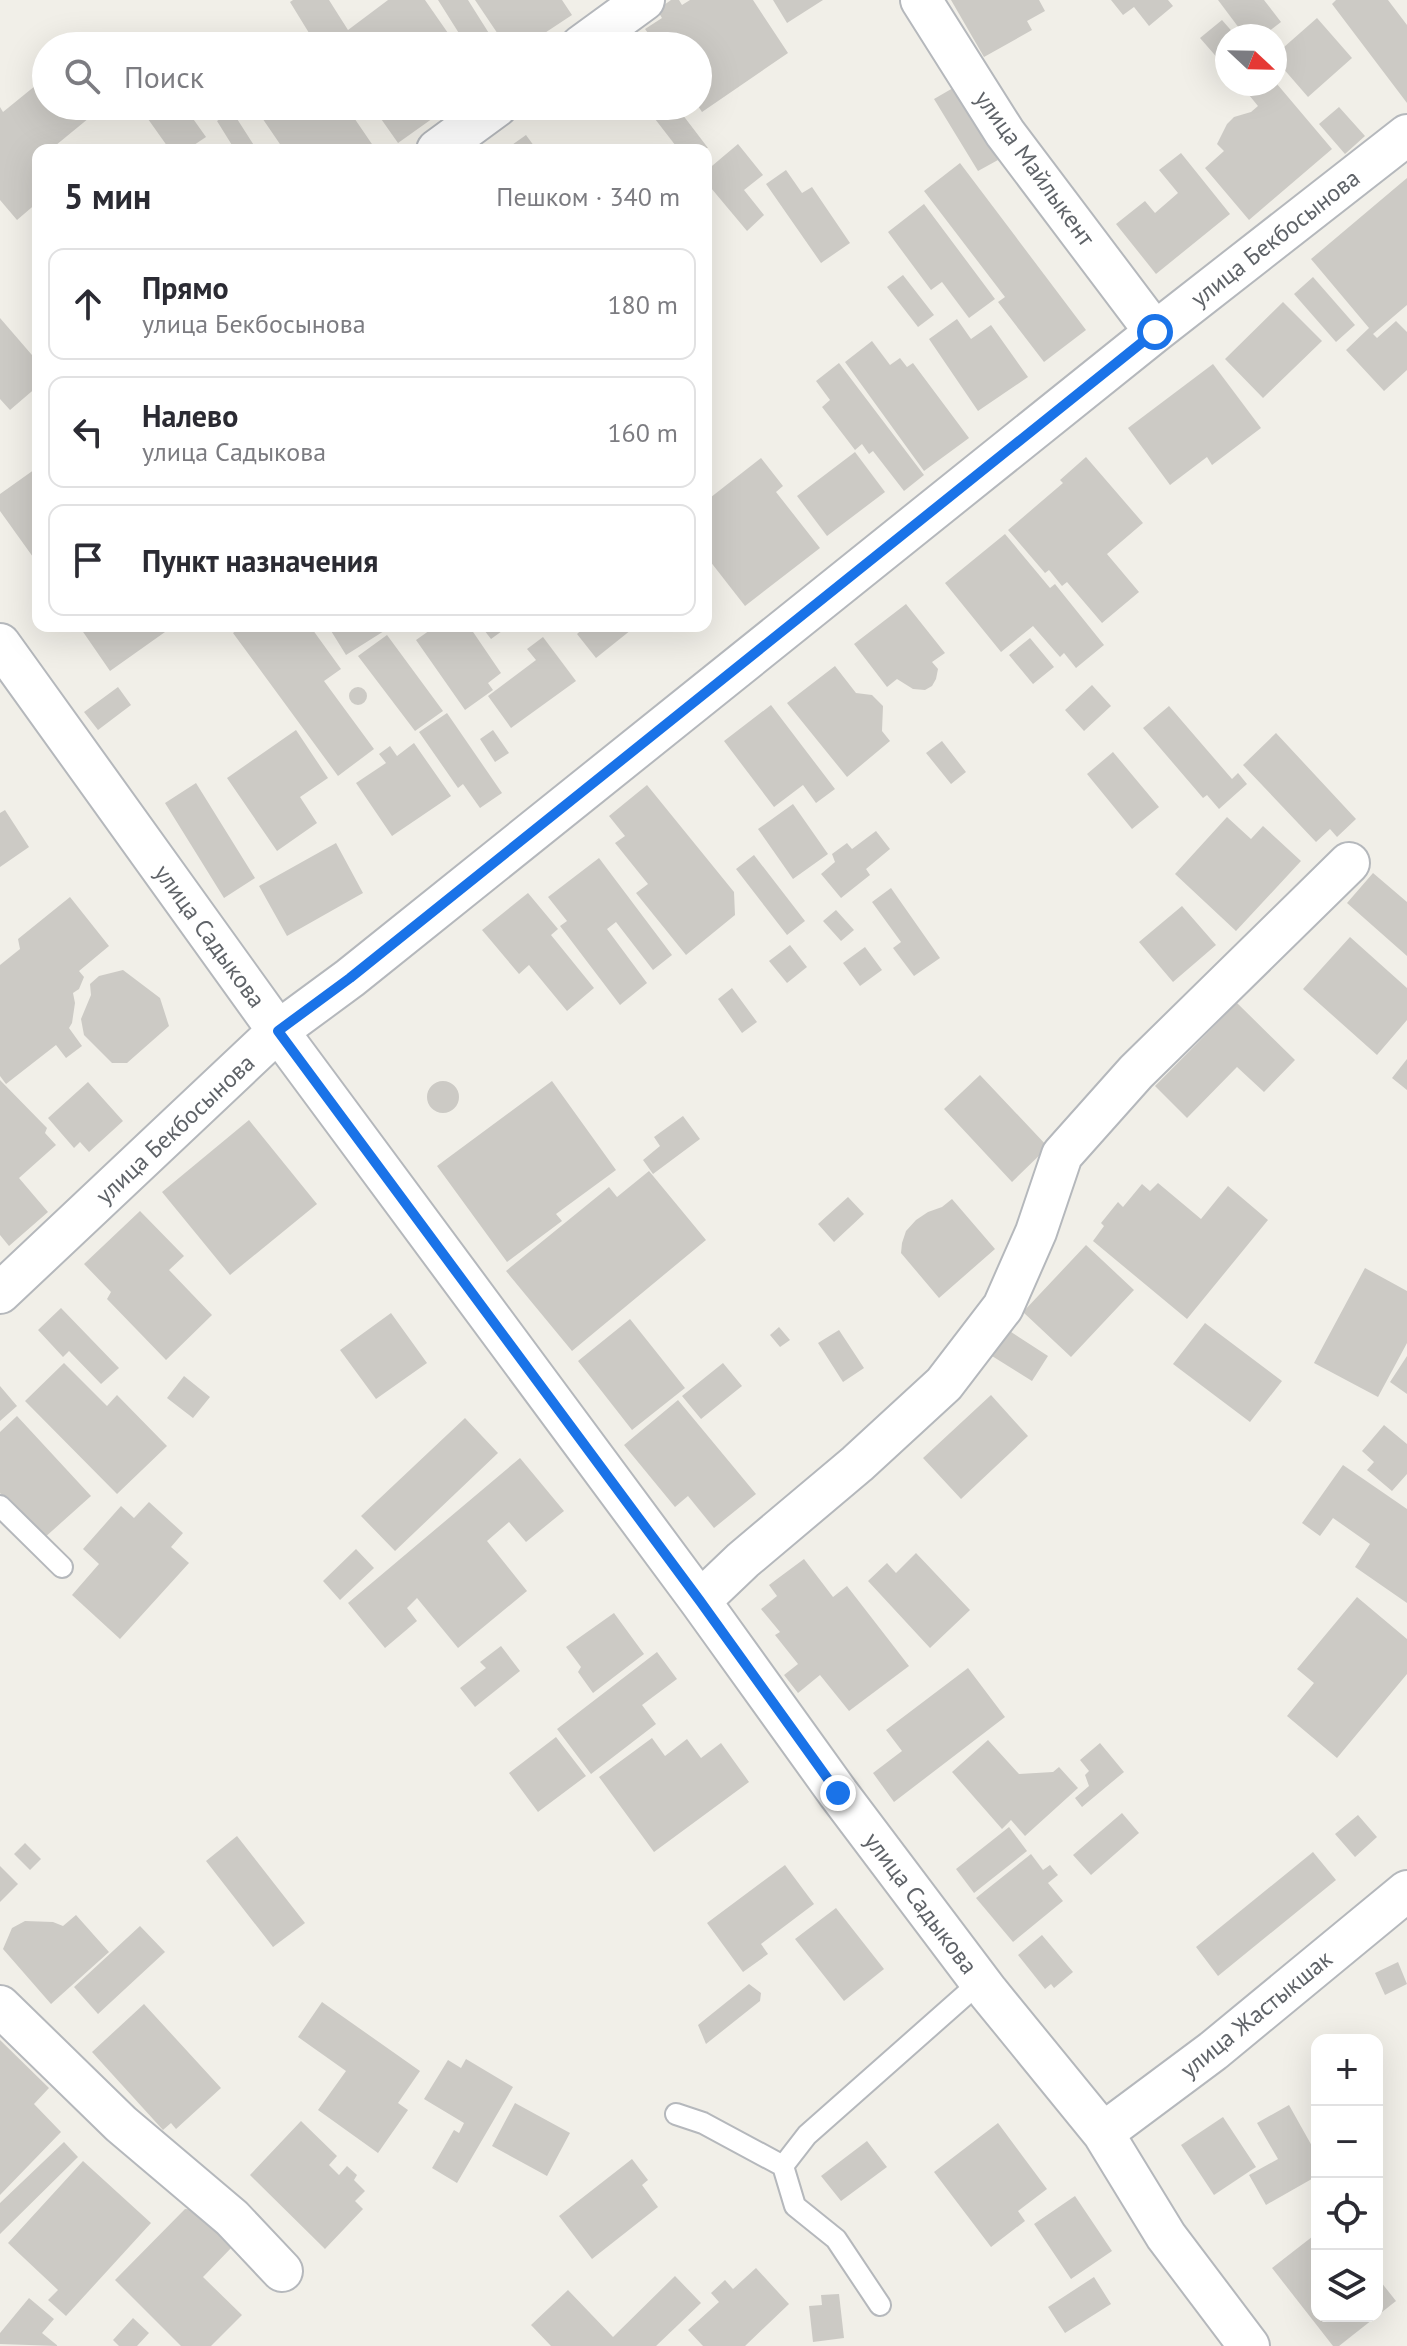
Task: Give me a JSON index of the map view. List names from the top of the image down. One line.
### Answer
{"streets":{"street":["улица Майлыкент","улица Бекбосынова","улица Садыкова","улица Жастыкшак"]},"crossings":[["улица Майлыкент","улица Бекбосынова"],["улица Бекбосынова","улица Садыкова"],["улица Садыкова","улица Жастыкшак"]],"north":"right","page":{"search":"Поиск","heading":["5 мин","Пешком · 340 m"],"list":[["Прямо","улица Бекбосынова","180 m"],["Налево","улица Садыкова","160 m"],"Пункт назначения"],"map_buttons":["+","−"]}}
